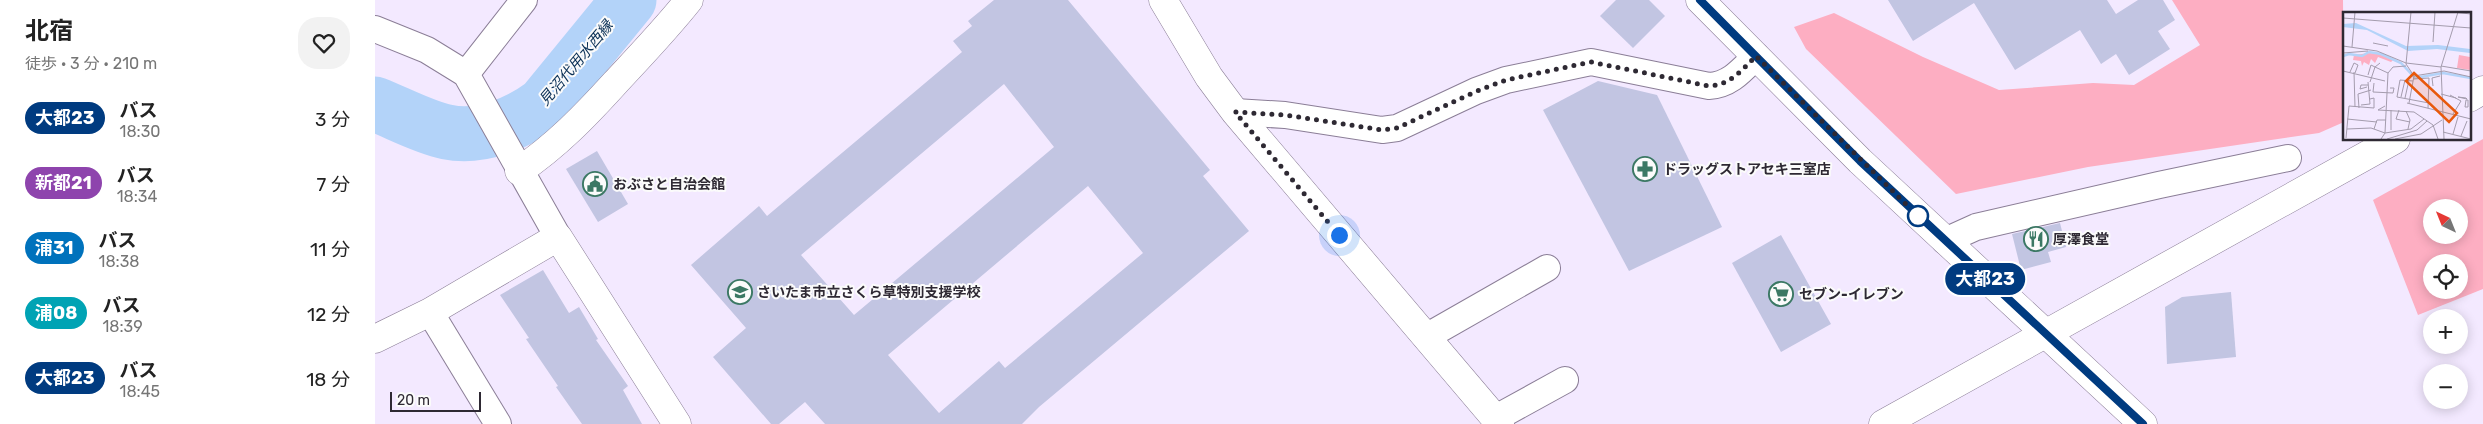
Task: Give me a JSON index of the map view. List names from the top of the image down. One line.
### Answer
{"water":["見沼代用水西縁"],"places":{"pharmacy":["ドラッグストアセキ三室店"],"public building":["おぶさと自治会館"],"restaurant":["厚澤食堂"],"school or university":["さいたま市立さくら草特別支援学校"],"supermarket":["セブン-イレブン"]},"lines":["bus line 大都23"],"scale_bar":"20 m","north":"top left","page":{"heading":["北宿","徒歩 · 3 分 · 210 m"],"on_map":"大都23","list":[{"mark":"大都23","name":"バス","note":"18:30","value":"3 分"},{"mark":"新都21","name":"バス","note":"18:34","value":"7 分"},{"mark":"浦31","name":"バス","note":"18:38","value":"11 分"},{"mark":"浦08","name":"バス","note":"18:39","value":"12 分"},{"mark":"大都23","name":"バス","note":"18:45","value":"18 分"}],"map_buttons":["+","−"],"scale":"20 m"}}
